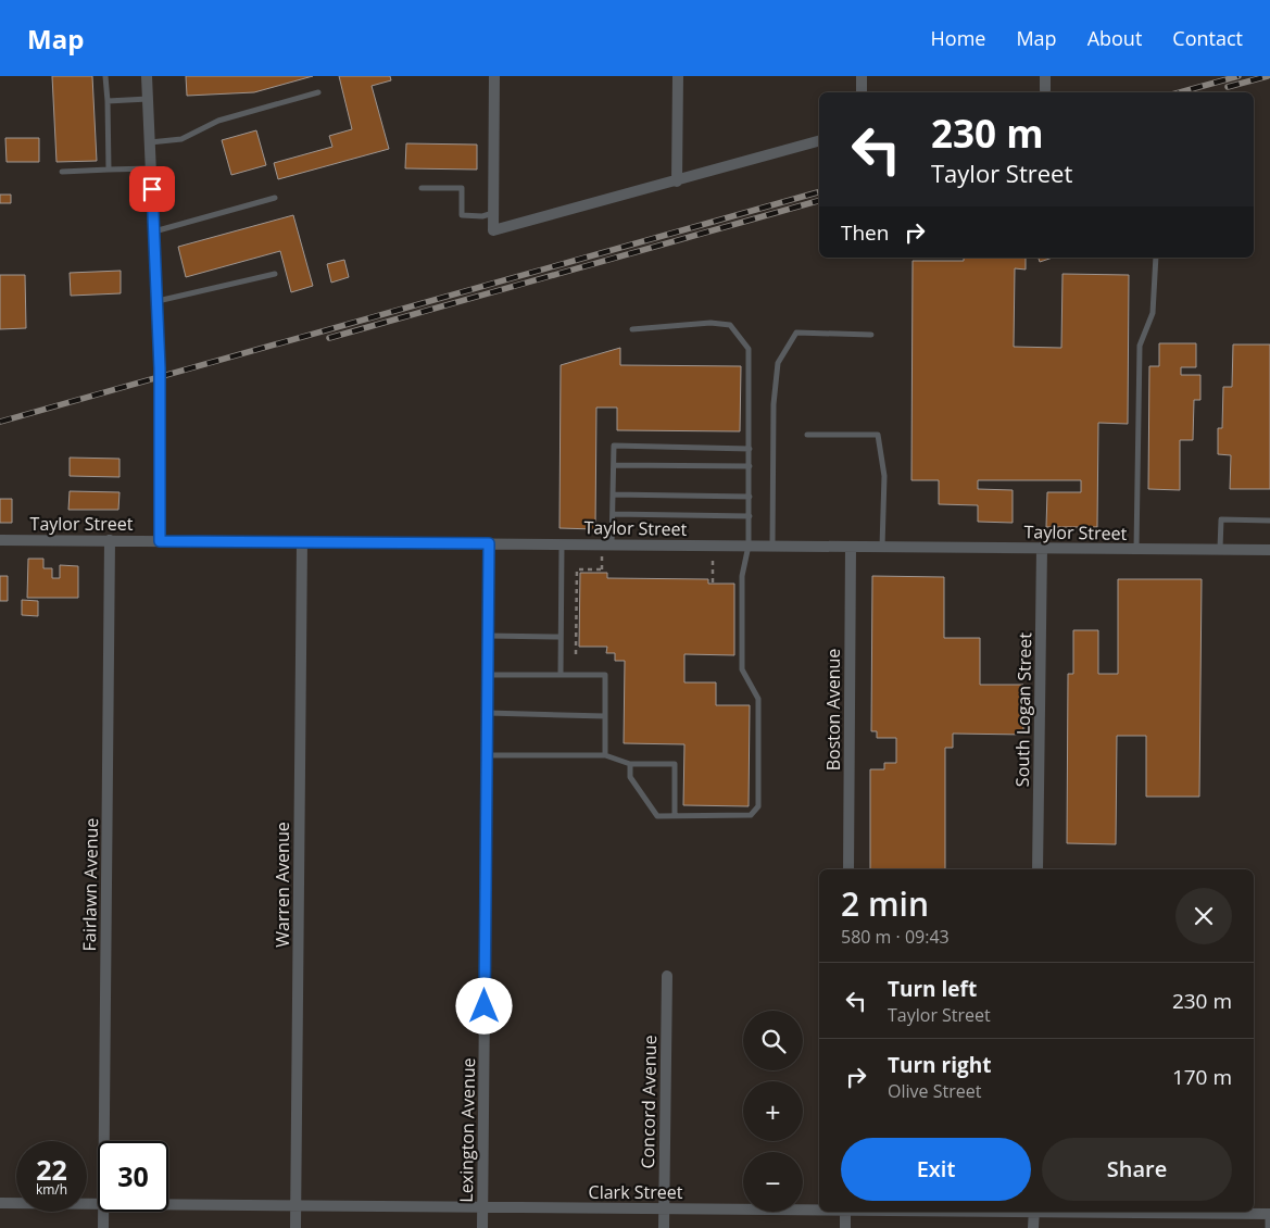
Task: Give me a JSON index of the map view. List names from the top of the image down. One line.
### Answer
{"streets":{"street":["Taylor Street","Boston Avenue","South Logan Street","Fairlawn Avenue","Warren Avenue","Concord Avenue","Lexington Avenue","Clark Street"]},"crossings":[["Taylor Street","Boston Avenue"],["Taylor Street","South Logan Street"],["Taylor Street","Fairlawn Avenue"],["Taylor Street","Warren Avenue"],["Taylor Street","Lexington Avenue"],["Warren Avenue","Clark Street"],["Concord Avenue","Clark Street"],["Lexington Avenue","Clark Street"]],"page":{"header":"Map","nav":["Home","Map","About","Contact"],"turn":["230 m","Taylor Street"],"then":"Then","heading":["2 min","580 m · 09:43"],"list":[{"name":"Turn left","note":"Taylor Street","value":"230 m"},{"name":"Turn right","note":"Olive Street","value":"170 m"}],"map_buttons":["+","−"],"buttons":["Exit","Share"],"speed":"22 km/h","limit":"30"}}
